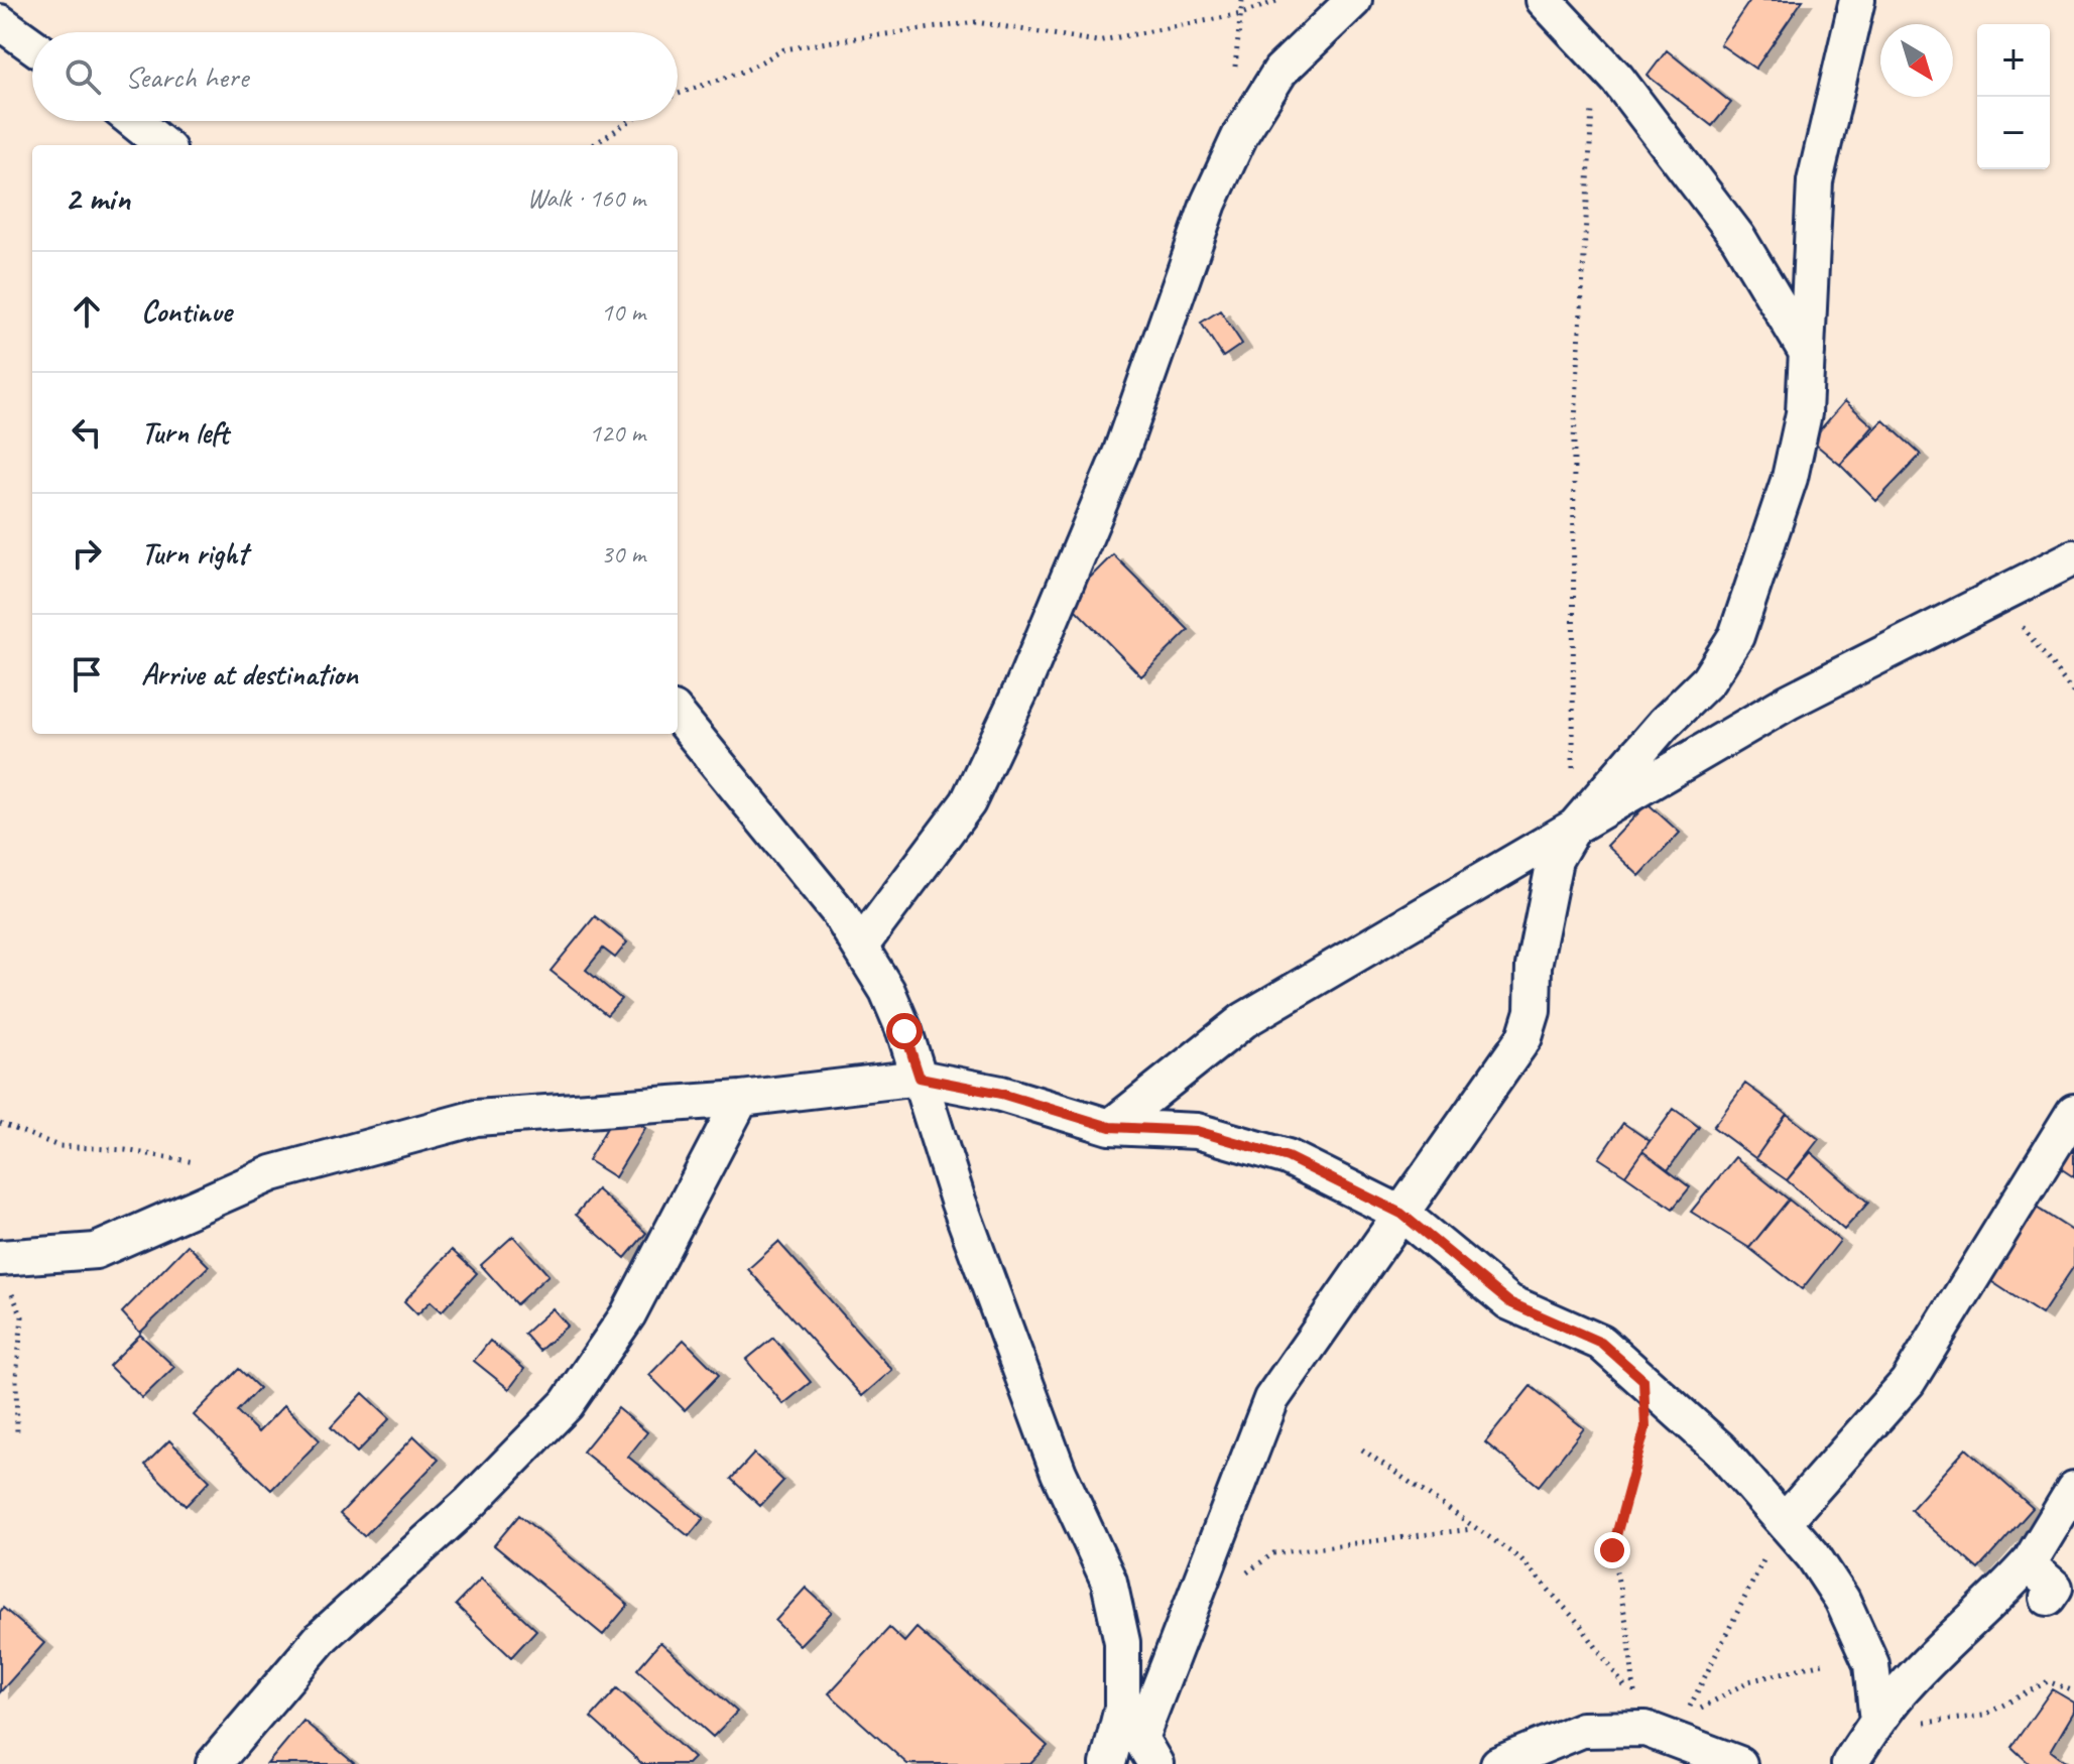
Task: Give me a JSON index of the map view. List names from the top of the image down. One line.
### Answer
{"north":"bottom right","page":{"map_buttons":["+","−"],"search":"Search here","heading":["2 min","Walk · 160 m"],"list":[["Continue","10 m"],["Turn left","120 m"],["Turn right","30 m"],"Arrive at destination"]}}
